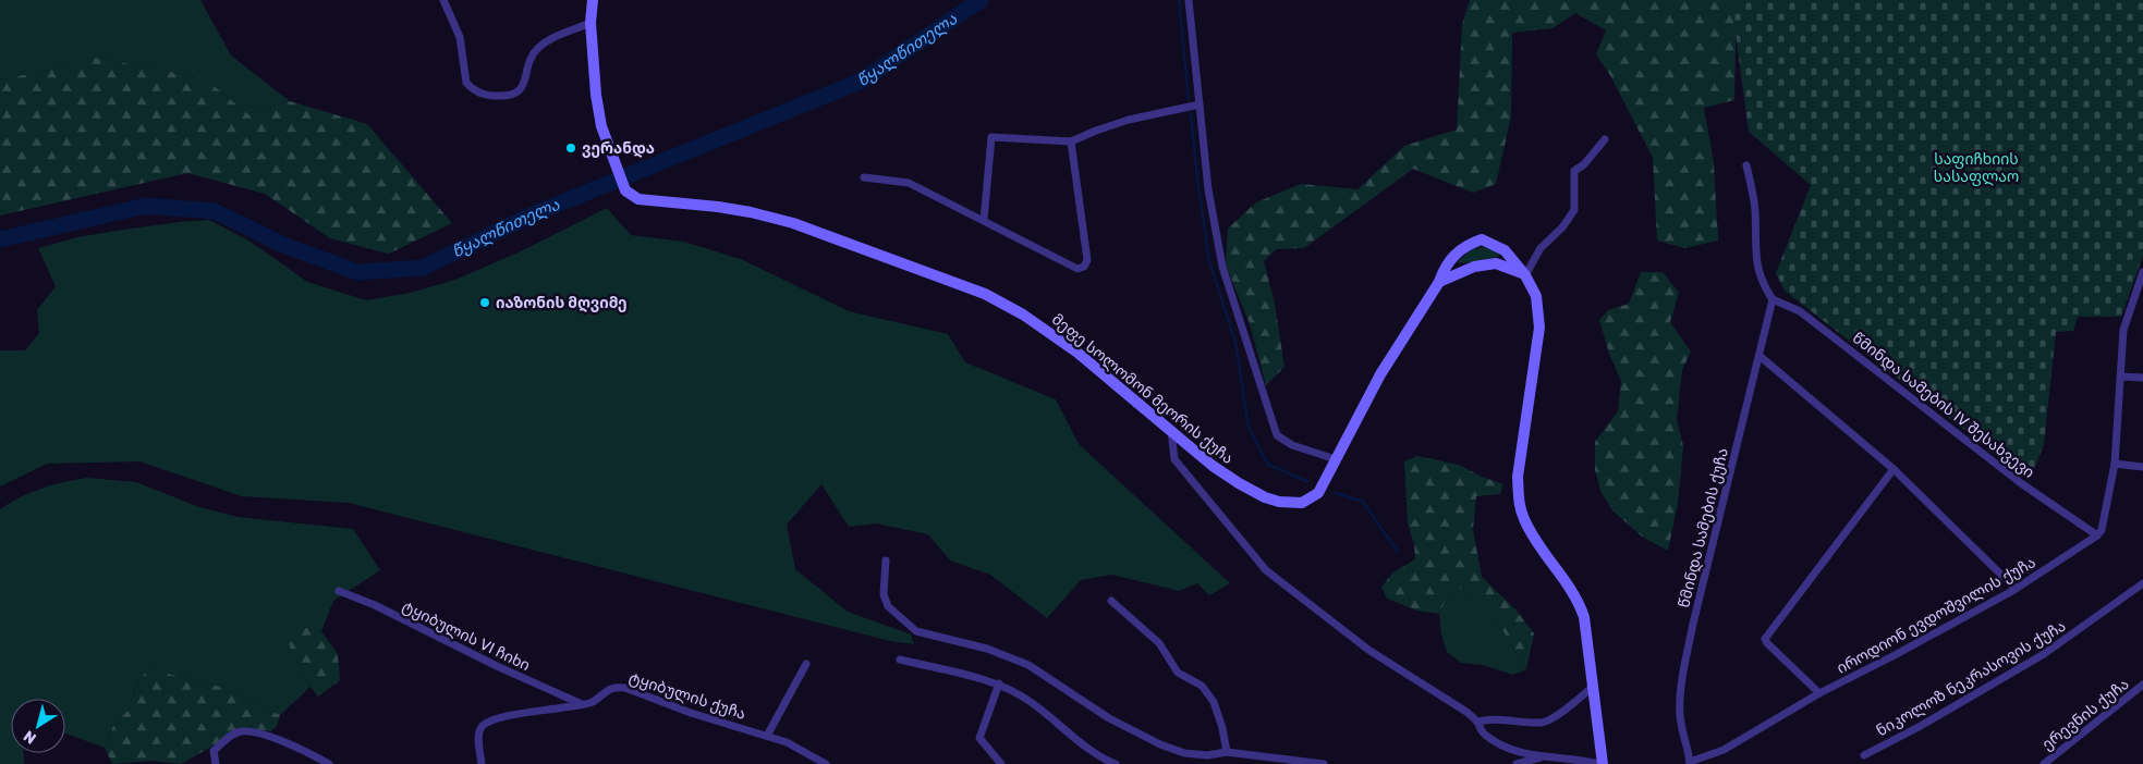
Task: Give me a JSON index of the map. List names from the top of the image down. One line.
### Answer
{"streets":{"main road":["მეფე სოლომონ მეორის ქუჩა"],"street":["წმინდა სამების IV შესახვევი","წმინდა სამების ქუჩა","იროდიონ ევდოშვილის ქუჩა","ტყიბულის VI ჩიხი","ნიკოლოზ ნეკრასოვის ქუჩა","ტყიბულის ქუჩა","ერევნის ქუჩა"]},"crossings":[["წმინდა სამების IV შესახვევი","წმინდა სამების ქუჩა"],["წმინდა სამების IV შესახვევი","იროდიონ ევდოშვილის ქუჩა"],["წმინდა სამების ქუჩა","იროდიონ ევდოშვილის ქუჩა"],["ტყიბულის VI ჩიხი","ტყიბულის ქუჩა"]],"water":["წყალწითელა"],"parks":["საფიჩხიის სასაფლაო"],"places":["ვერანდა","იაზონის მღვიმე"],"north":"bottom left"}
